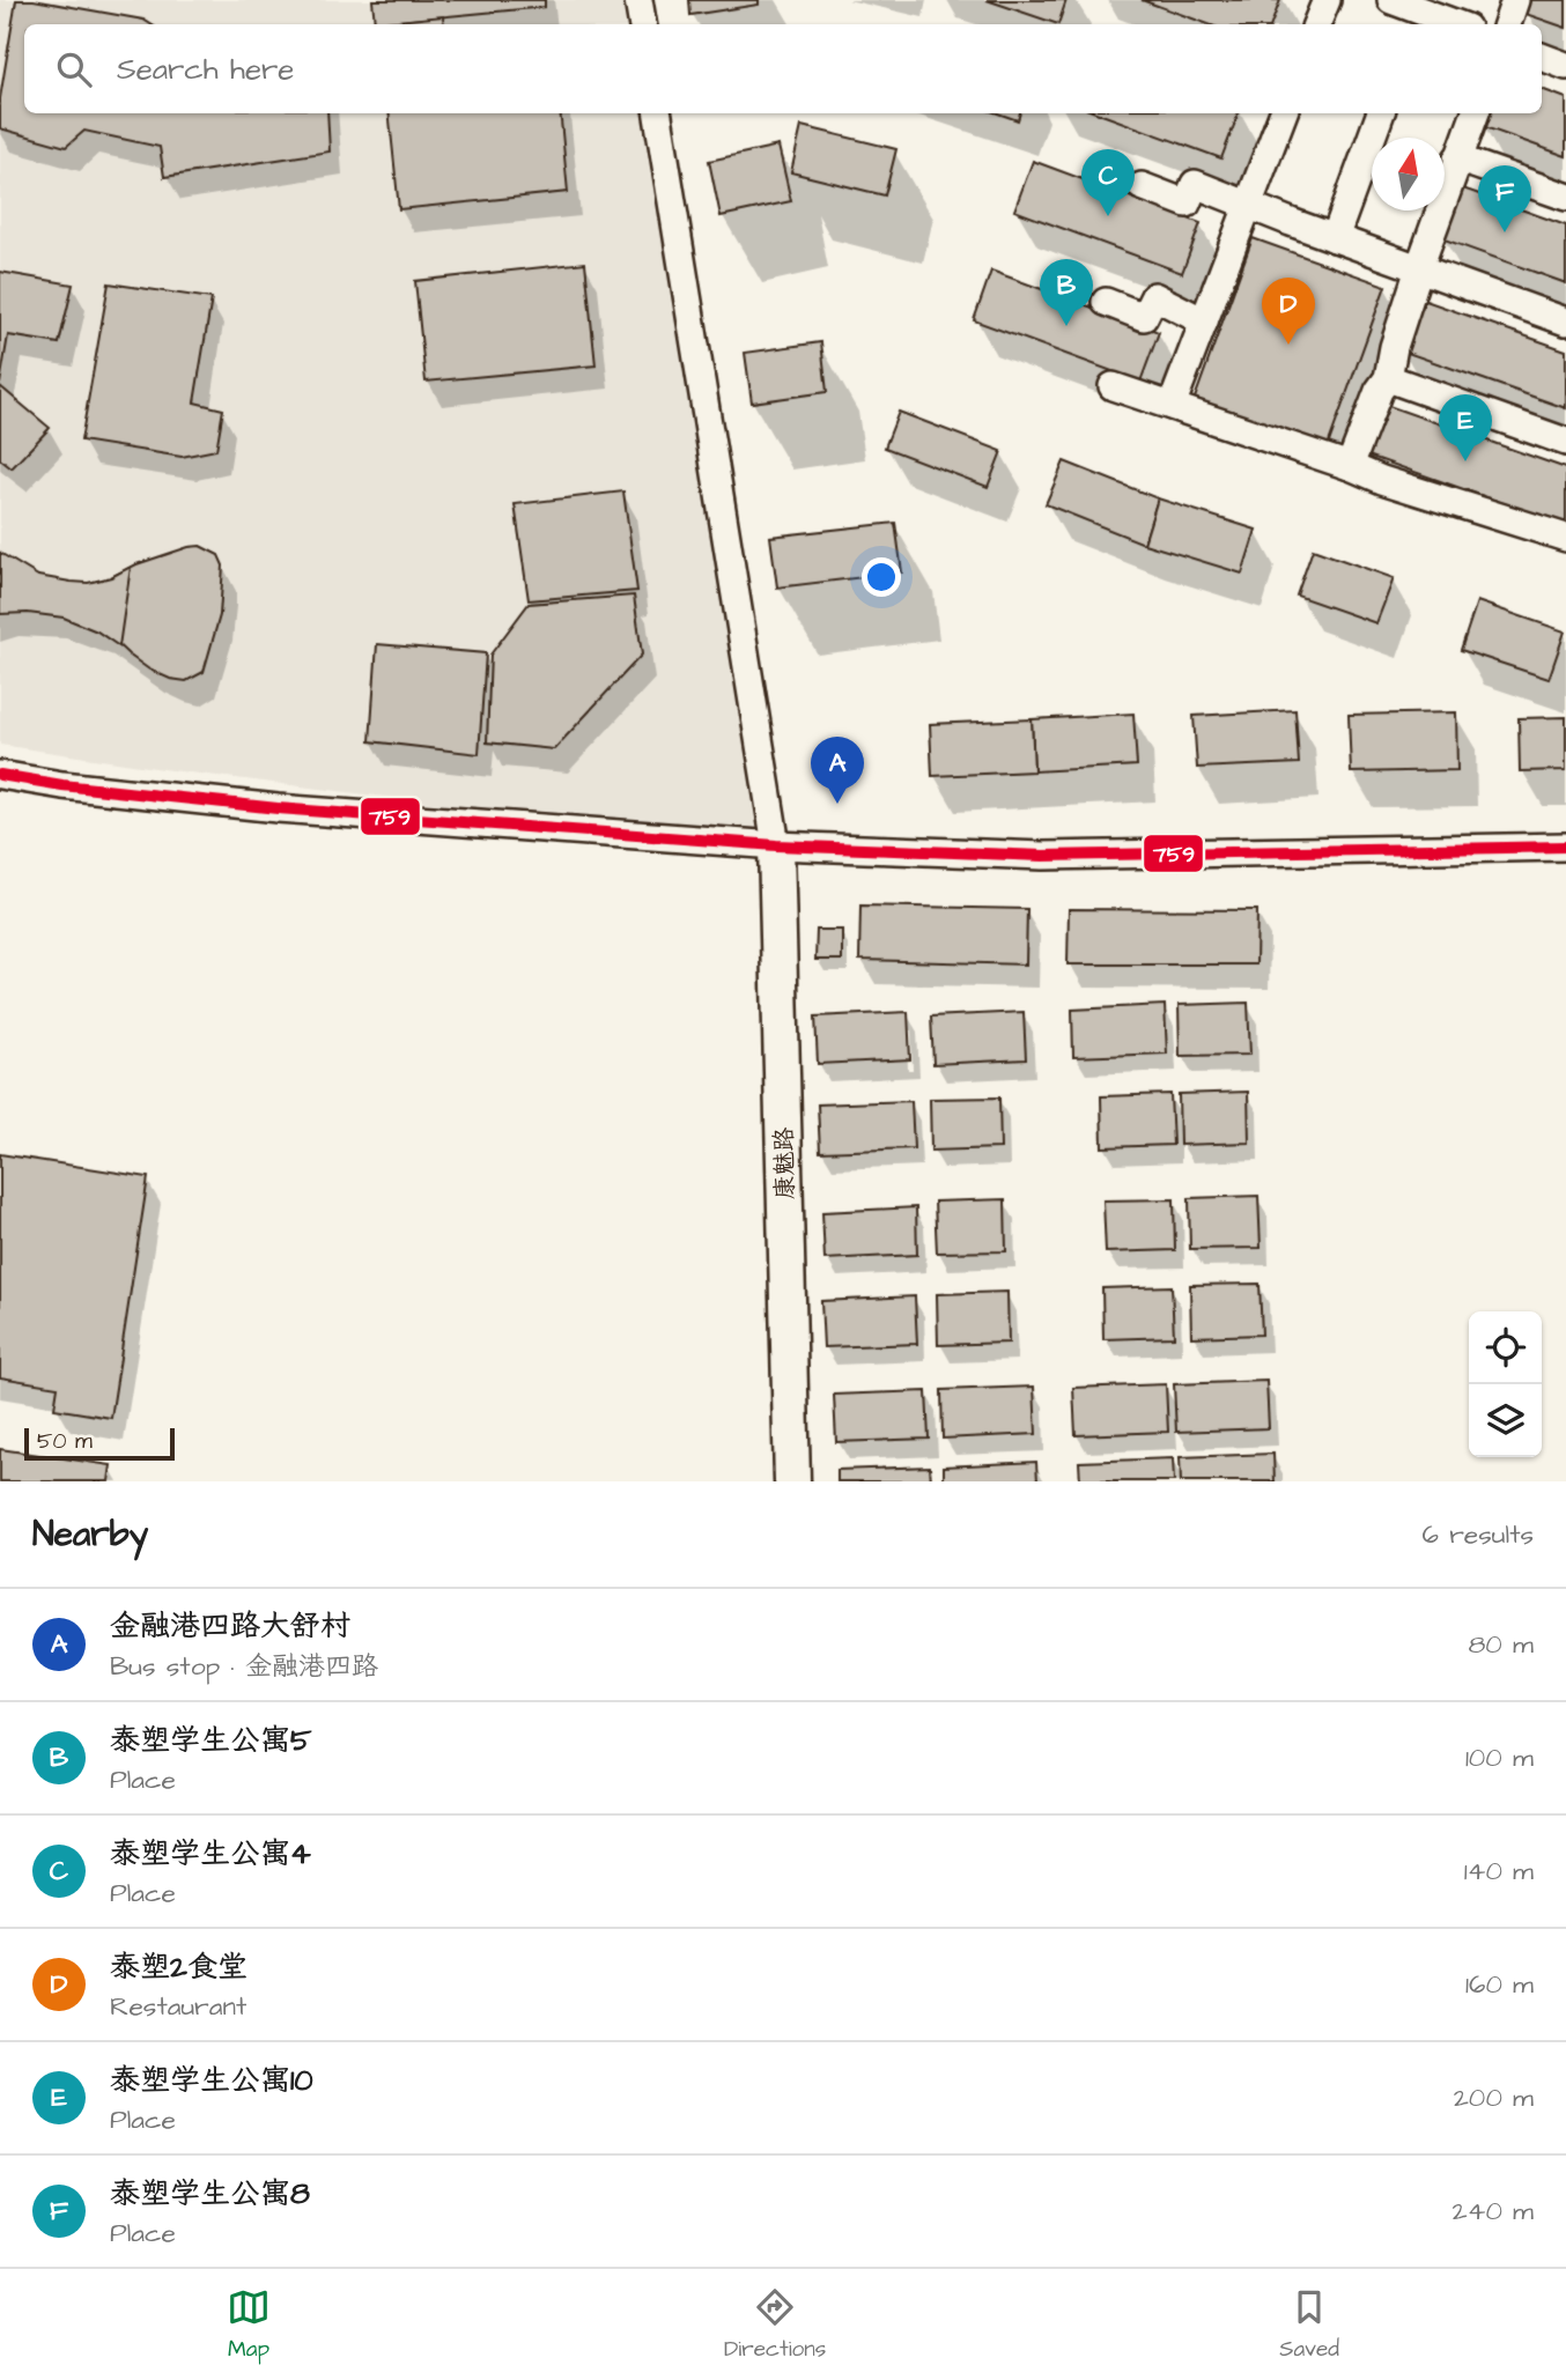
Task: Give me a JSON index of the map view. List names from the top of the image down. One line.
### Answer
{"streets":{"main road":["康魅路"]},"lines":["transit line 759"],"scale_bar":"50 m","north":"top","page":{"search":"Search here","pins":["C","F","B","D","E","A"],"scale":"50 m","heading":["Nearby","6 results"],"list":[{"mark":"A","name":"金融港四路大舒村","note":"Bus stop · 金融港四路","value":"80 m"},{"mark":"B","name":"泰塑学生公寓5","note":"Place","value":"100 m"},{"mark":"C","name":"泰塑学生公寓4","note":"Place","value":"140 m"},{"mark":"D","name":"泰塑2食堂","note":"Restaurant","value":"160 m"},{"mark":"E","name":"泰塑学生公寓10","note":"Place","value":"200 m"},{"mark":"F","name":"泰塑学生公寓8","note":"Place","value":"240 m"}],"nav":["Map","Directions","Saved"]}}
